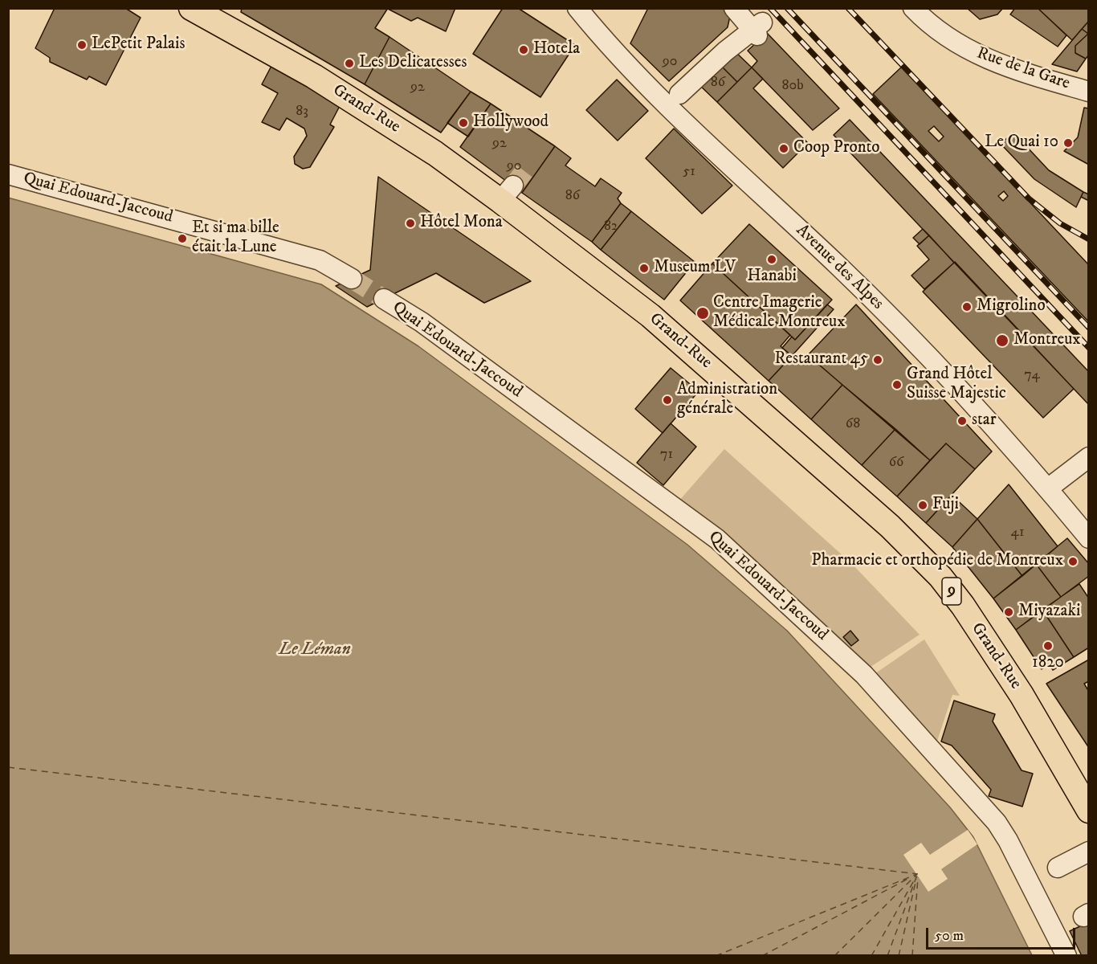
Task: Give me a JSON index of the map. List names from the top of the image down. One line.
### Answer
{"streets":{"main road":["Grand-Rue","9"],"street":["Rue de la Gare","Quai Edouard-Jaccoud","Avenue des Alpes"]},"water":["Le Léman"],"places":["LePetit Palais","Hotela","Les Delicatesses","Hollywood","Le Quai 10","Coop Pronto","Hôtel Mona","Et si ma bille était la Lune","Hanabi","Museum LV","Migrolino","Centre Imagerie Médicale Montreux","Montreux","Restaurant 45","Grand Hôtel Suisse Majestic","Administration générale","star","Fuji","Pharmacie et orthopédie de Montreux","Miyazaki","1820"],"house_numbers":["90","86","80b","92","83","92","90","51","86","82","74","68","71","66","41"],"scale_bar":"50 m"}
